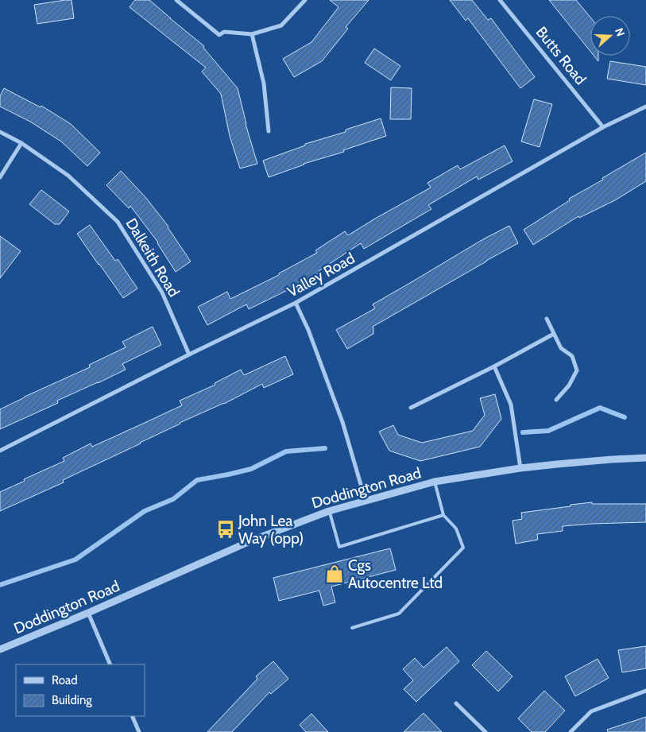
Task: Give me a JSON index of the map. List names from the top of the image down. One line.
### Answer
{"streets":{"street":["Butts Road","Dalkeith Road","Valley Road","Doddington Road"]},"crossings":[["Butts Road","Valley Road"],["Dalkeith Road","Valley Road"]],"places":{"bus stop":["John Lea Way (opp)"],"shop":["Cgs Autocentre Ltd"]},"legend":["Road","Building"],"north":"right"}
